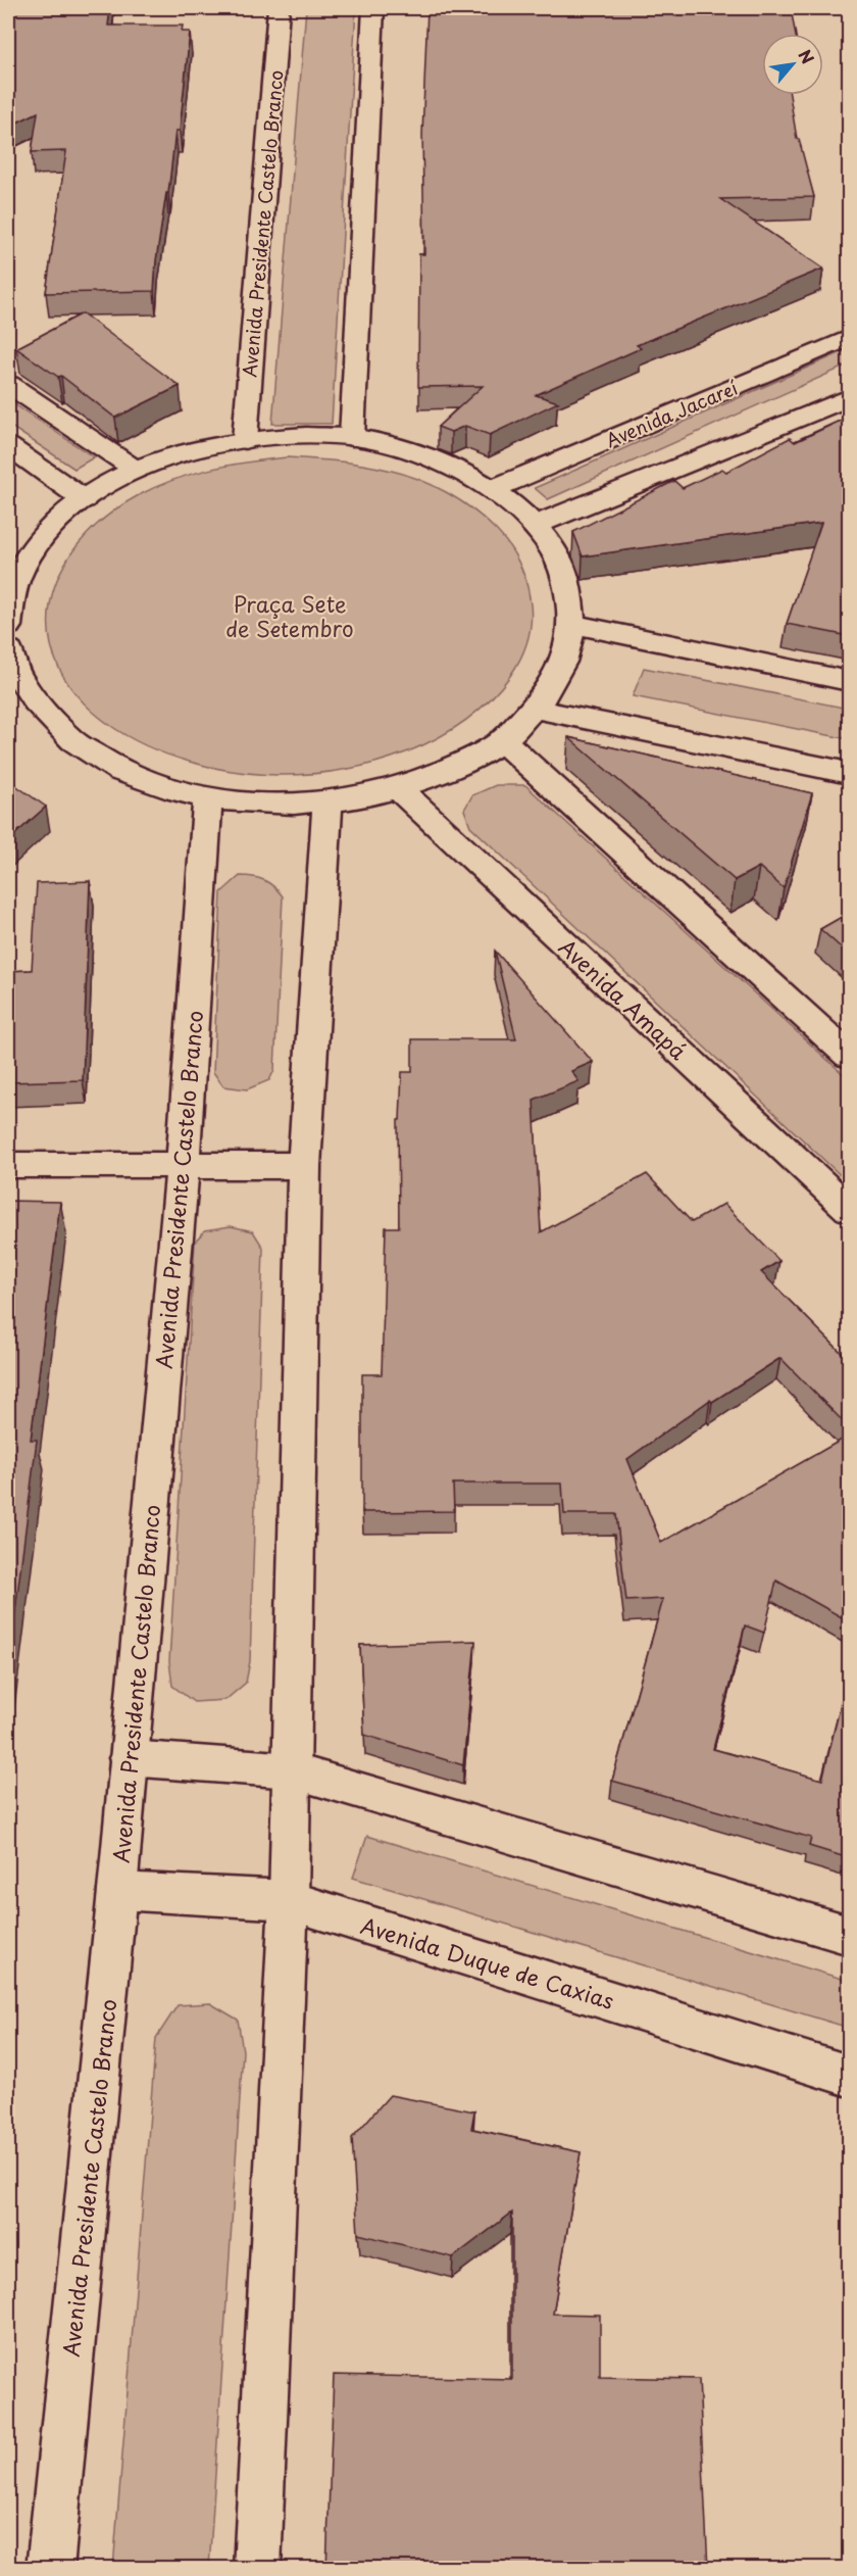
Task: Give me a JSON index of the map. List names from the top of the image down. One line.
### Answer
{"streets":{"main road":["Avenida Presidente Castelo Branco","Avenida Jacareí","Avenida Amapá","Avenida Duque de Caxias"]},"crossings":[["Avenida Presidente Castelo Branco","Avenida Duque de Caxias"]],"parks":["Praça Sete de Setembro"],"north":"top right"}
